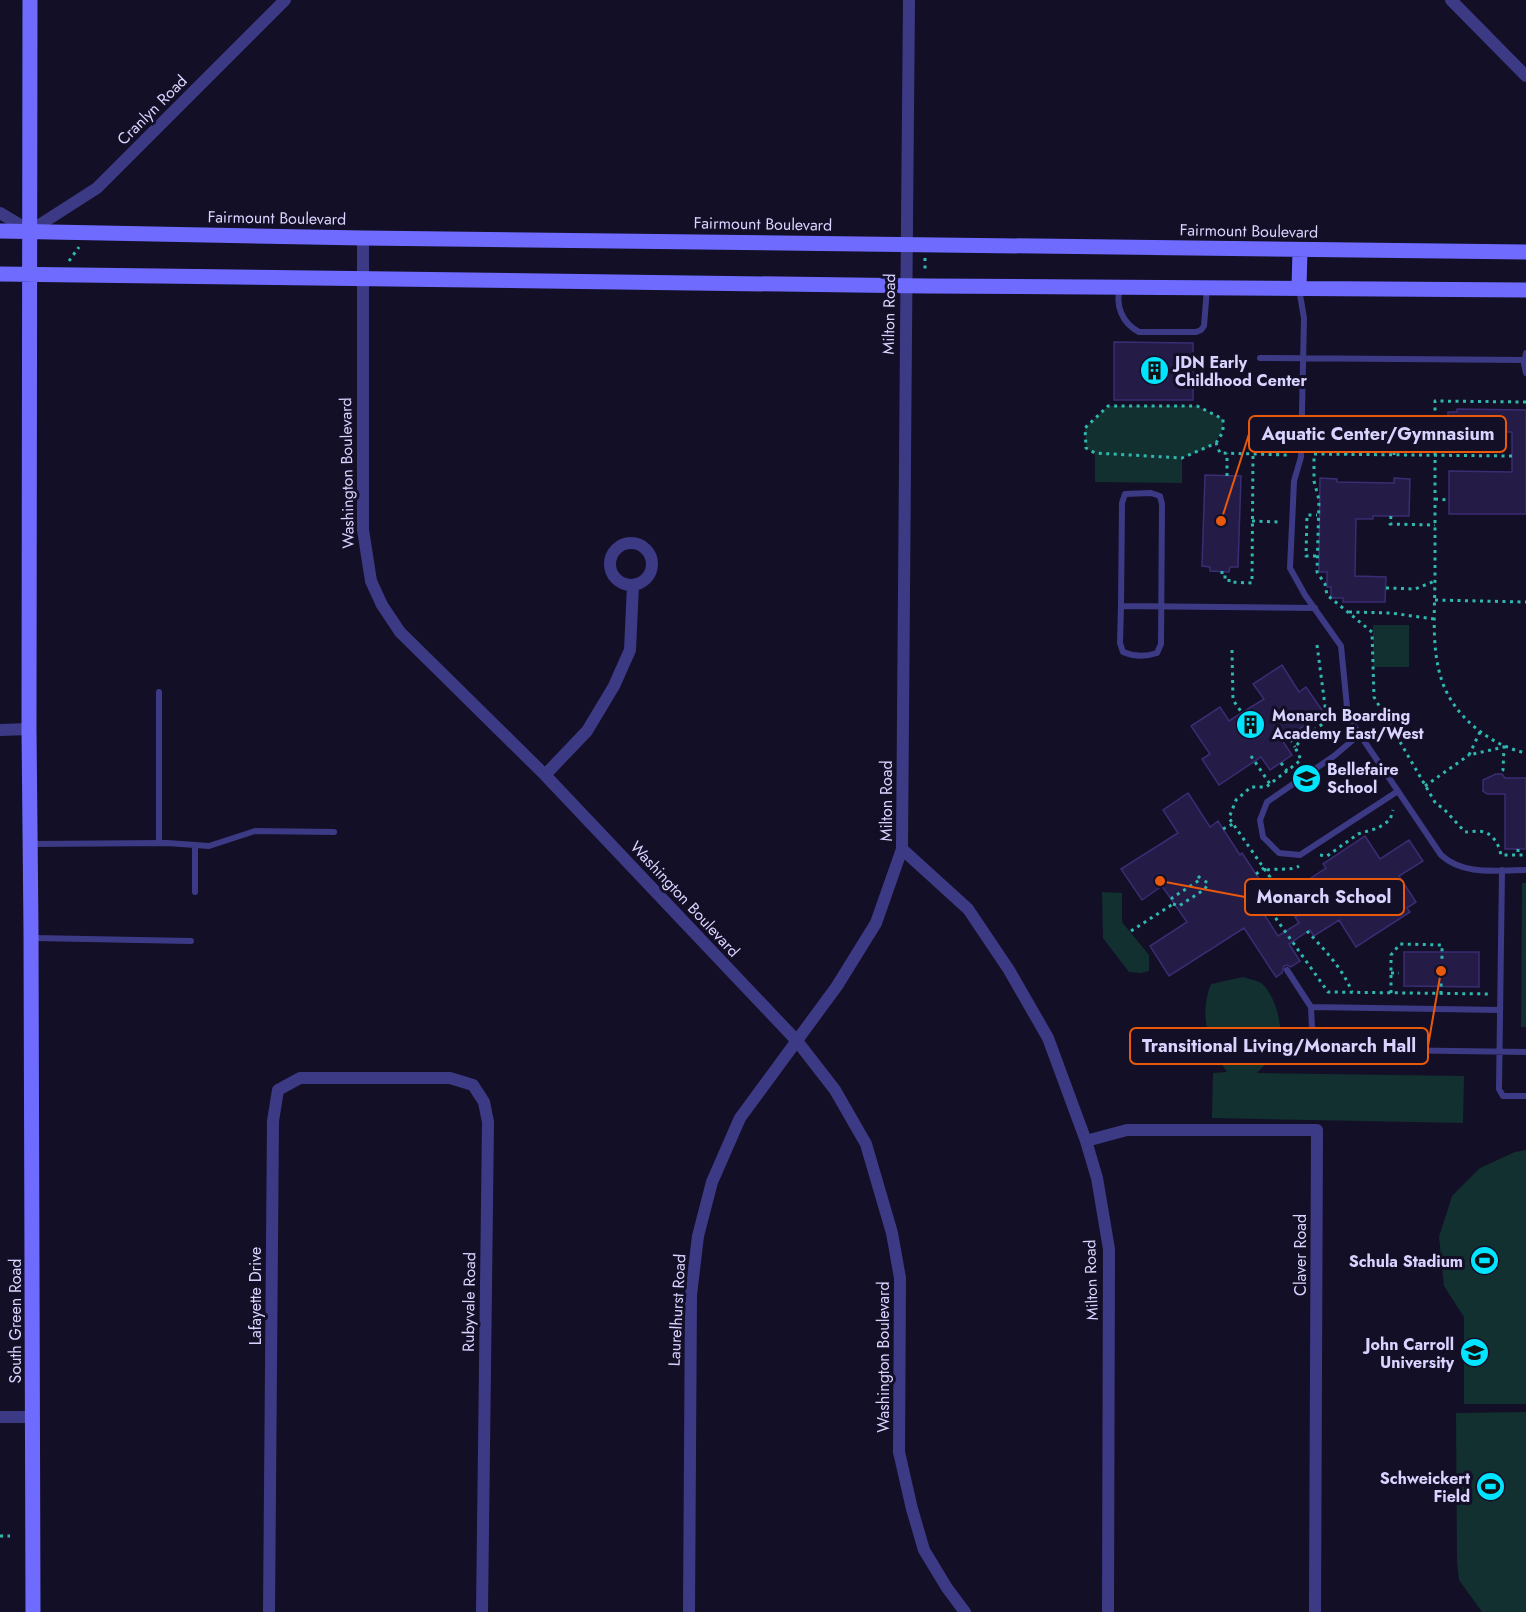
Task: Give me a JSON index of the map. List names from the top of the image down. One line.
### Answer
{"streets":{"main road":["Fairmount Boulevard","South Green Road"],"street":["Cranlyn Road","Milton Road","Washington Boulevard","Claver Road","Lafayette Drive","Rubyvale Road","Laurelhurst Road"]},"crossings":[["Cranlyn Road","Fairmount Boulevard"],["Cranlyn Road","South Green Road"],["Fairmount Boulevard","Milton Road"],["Fairmount Boulevard","Washington Boulevard"],["Fairmount Boulevard","South Green Road"],["Milton Road","Claver Road"],["Milton Road","Laurelhurst Road"],["Washington Boulevard","Laurelhurst Road"],["Lafayette Drive","Rubyvale Road"]],"places":{"building":["JDN Early Childhood Center","Monarch Boarding Academy East/West"],"other":["Aquatic Center/Gymnasium","Monarch School","Transitional Living/Monarch Hall"],"school or university":["Bellefaire School","John Carroll University"],"sports":["Schula Stadium","Schweickert Field"]}}
